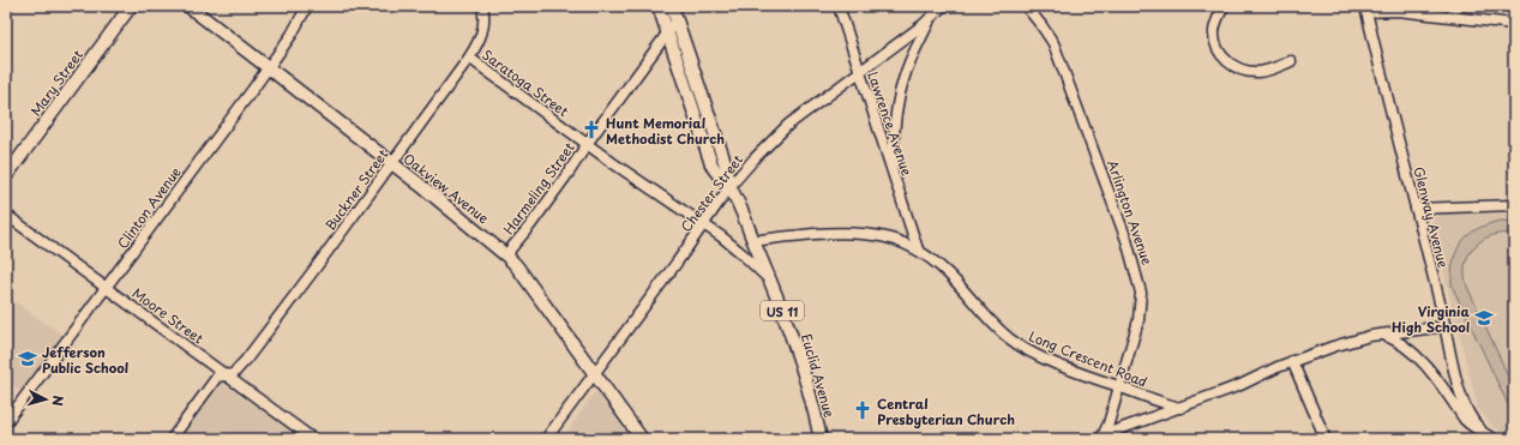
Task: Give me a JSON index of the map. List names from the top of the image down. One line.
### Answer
{"streets":{"main road":["Mary Street","Oakview Avenue","US 11","Euclid Avenue"],"street":["Saratoga Street","Lawrence Avenue","Harmeling Street","Buckner Street","Chester Street","Clinton Avenue","Arlington Avenue","Glenway Avenue","Moore Street","Long Crescent Road"]},"crossings":[["Saratoga Street","Harmeling Street"],["Saratoga Street","Buckner Street"],["Saratoga Street","Chester Street"],["Saratoga Street","Euclid Avenue"],["Lawrence Avenue","Chester Street"],["Lawrence Avenue","Long Crescent Road"],["Oakview Avenue","Harmeling Street"],["Oakview Avenue","Buckner Street"],["Oakview Avenue","Chester Street"],["Oakview Avenue","Clinton Avenue"],["Harmeling Street","Euclid Avenue"],["Buckner Street","Moore Street"],["Chester Street","Euclid Avenue"],["Clinton Avenue","Moore Street"],["Arlington Avenue","Long Crescent Road"],["Long Crescent Road","Euclid Avenue"]],"places":{"church":["Hunt Memorial Methodist Church","Central Presbyterian Church"],"school or university":["Virginia High School","Jefferson Public School"]},"north":"right"}
